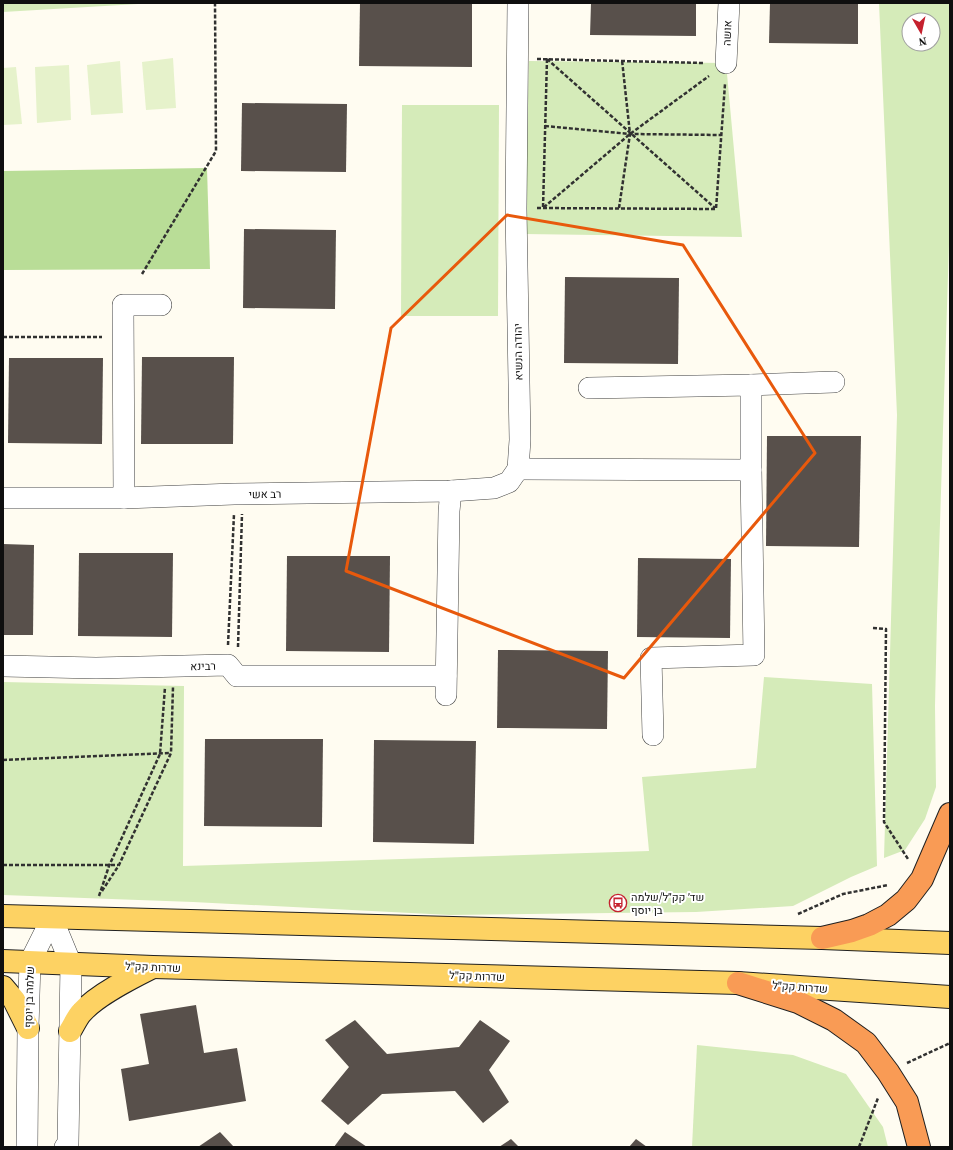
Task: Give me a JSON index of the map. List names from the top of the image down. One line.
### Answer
{"streets":{"main road":["שדרות קק\"ל"],"street":["אושה","יהודה הנשיא","רב אשי","רבינא","שלמה בן יוסף"]},"crossings":[["יהודה הנשיא","רב אשי"],["רב אשי","רבינא"],["שדרות קק\"ל","שלמה בן יוסף"]],"places":{"bus stop":["שד׳ קק״ל/שלמה בן יוסף"]},"north":"bottom"}
